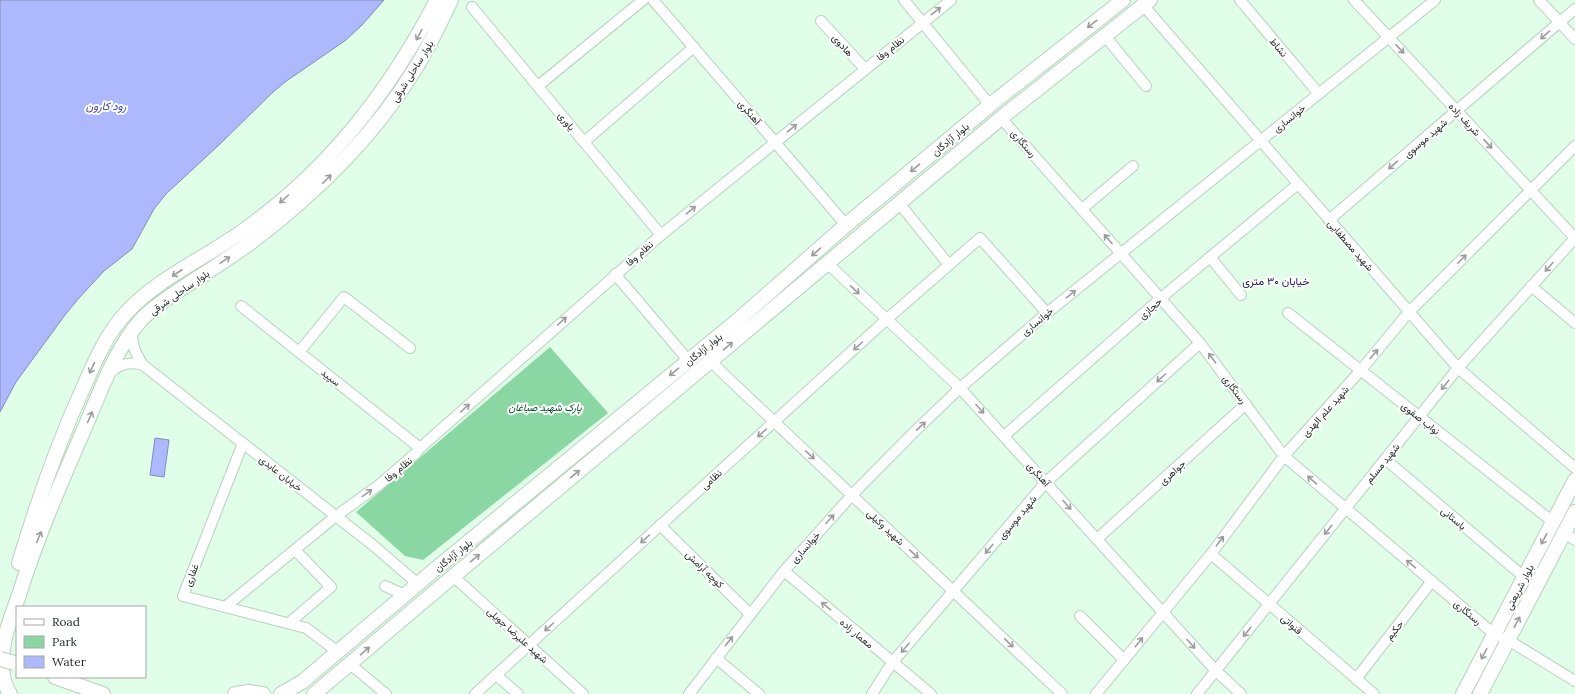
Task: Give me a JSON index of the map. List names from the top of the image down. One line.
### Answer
{"streets":{"main road":["بلوار ساحلی شرقی","بلوار آزادگان","بلوار شریعتی"],"street":["هادوی","نشاط","نظام وفا","آهنگری","خوانساری","شریف زاده","یاوری","شهید موسوی","رستگاری","شهید مصطفایی","حجازی","سپید","شهید علم الهدی","نواب صفوی","شهید مسلم","جواهری","خیابان عابدی","نظامی","باستانی","شهید وکیلی","کوچه آرامش","غفاری","قنواتی","حکیم","معمار زاده","شهید علیرضا جویلی"]},"crossings":[["هادوی","نظام وفا"],["نشاط","خوانساری"],["نظام وفا","آهنگری"],["نظام وفا","یاوری"],["نظام وفا","سپید"],["نظام وفا","خیابان عابدی"],["نظام وفا","غفاری"],["آهنگری","خوانساری"],["آهنگری","شهید موسوی"],["آهنگری","بلوار آزادگان"],["آهنگری","حجازی"],["آهنگری","شهید علم الهدی"],["آهنگری","شهید مسلم"],["آهنگری","جواهری"],["آهنگری","نظامی"],["خوانساری","شریف زاده"],["خوانساری","رستگاری"],["خوانساری","شهید مصطفایی"],["خوانساری","نظامی"],["خوانساری","شهید وکیلی"],["خوانساری","کوچه آرامش"],["خوانساری","معمار زاده"],["شریف زاده","شهید موسوی"],["شریف زاده","شهید علم الهدی"],["شریف زاده","شهید مسلم"],["شهید موسوی","رستگاری"],["شهید موسوی","شهید مصطفایی"],["شهید موسوی","شهید وکیلی"],["شهید موسوی","معمار زاده"],["بلوار آزادگان","رستگاری"],["بلوار آزادگان","شهید مصطفایی"],["بلوار آزادگان","خیابان عابدی"],["بلوار آزادگان","شهید وکیلی"],["بلوار آزادگان","غفاری"],["بلوار آزادگان","شهید علیرضا جویلی"],["رستگاری","حجازی"],["رستگاری","شهید علم الهدی"],["رستگاری","شهید مسلم"],["رستگاری","جواهری"],["رستگاری","بلوار شریعتی"],["رستگاری","حکیم"],["شهید مصطفایی","حجازی"],["شهید مصطفایی","شهید علم الهدی"],["شهید مصطفایی","شهید مسلم"],["شهید علم الهدی","نواب صفوی"],["شهید علم الهدی","قنواتی"],["نواب صفوی","شهید مسلم"],["نواب صفوی","بلوار شریعتی"],["شهید مسلم","باستانی"],["شهید مسلم","قنواتی"],["خیابان عابدی","غفاری"],["نظامی","شهید وکیلی"],["نظامی","کوچه آرامش"],["نظامی","شهید علیرضا جویلی"],["باستانی","بلوار شریعتی"],["قنواتی","حکیم"]],"one_way":["نظام وفا","خوانساری","شریف زاده","شهید موسوی","رستگاری","شهید علم الهدی","شهید مسلم","نظامی","شهید وکیلی","معمار زاده"],"districts":["خیابان ۳۰ متری"],"water":["رود کارون"],"parks":["پارک شهید صباغان"],"legend":["Road","Park","Water"]}
